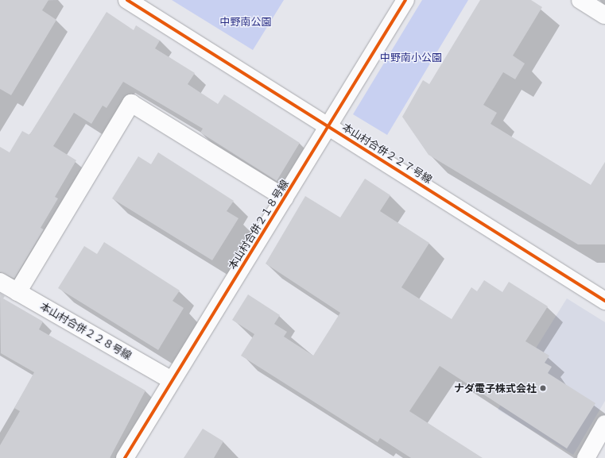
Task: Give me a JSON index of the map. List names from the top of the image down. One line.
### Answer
{"streets":{"street":["本山村合併２２７号線","本山村合併２１８号線","本山村合併２２８号線"]},"crossings":[["本山村合併２２７号線","本山村合併２１８号線"],["本山村合併２１８号線","本山村合併２２８号線"]],"parks":["中野南公園","中野南小公園"],"places":["ナダ電子株式会社"]}
